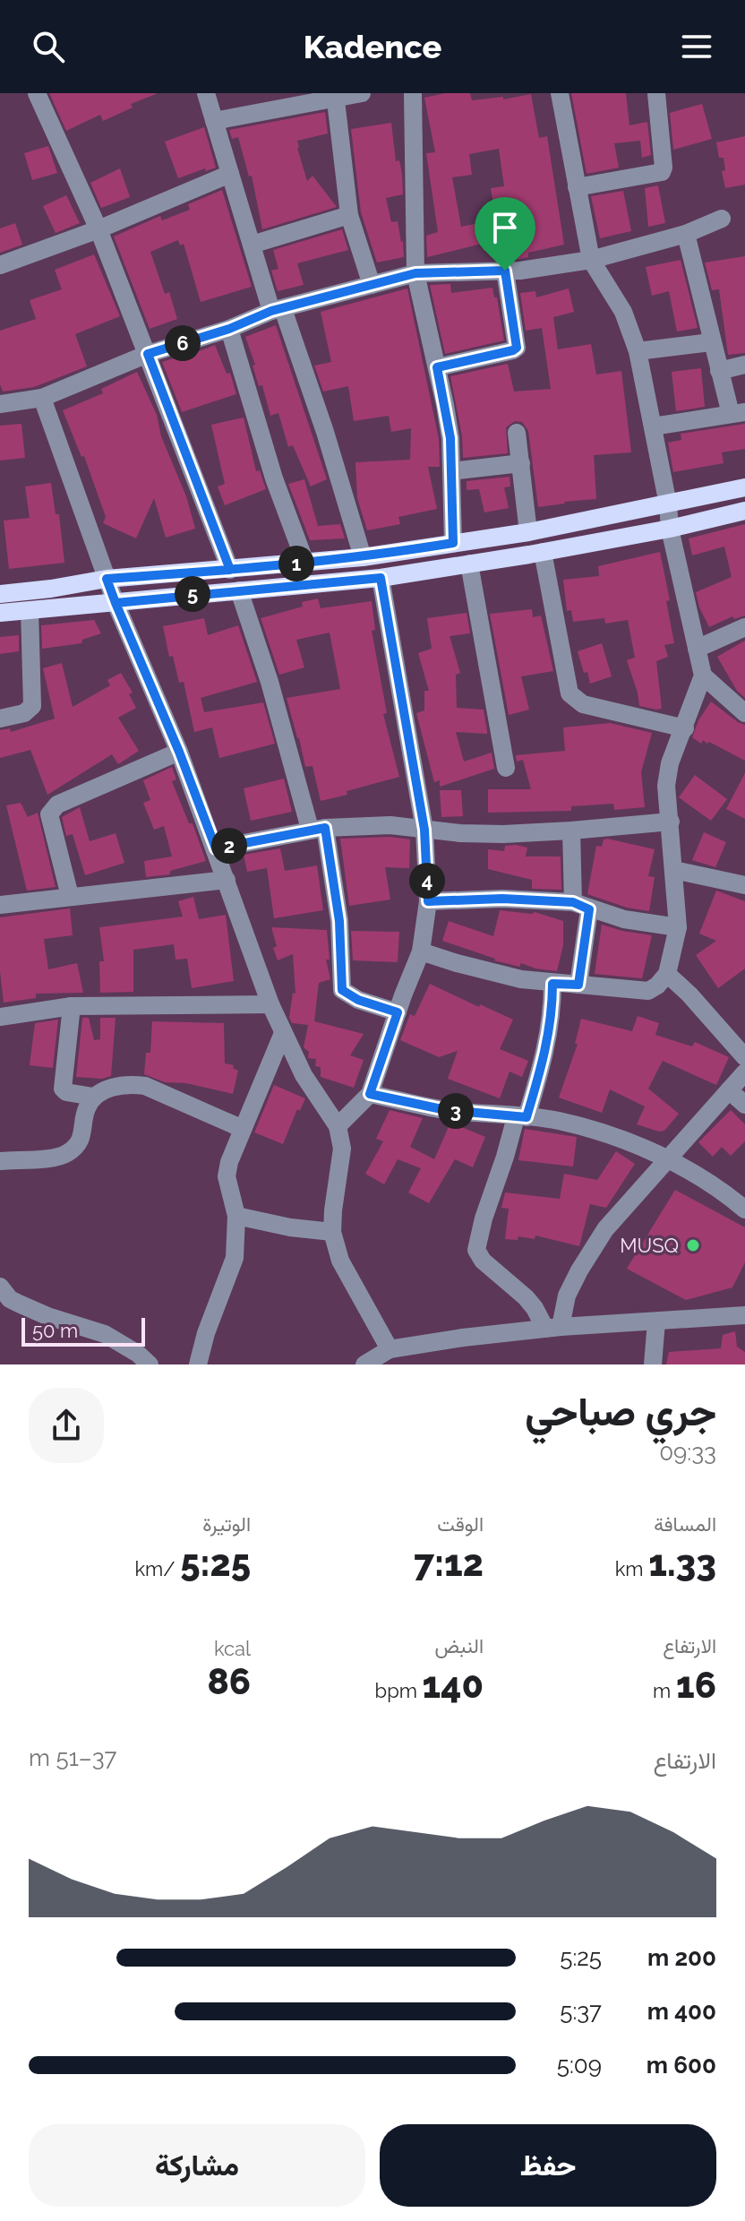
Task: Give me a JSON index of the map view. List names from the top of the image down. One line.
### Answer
{"places":["MUSQ"],"scale_bar":"50 m","page":{"header":"Kadence","pins":["6","1","5","2","4","3"],"scale":"50 m","heading":["جري صباحي","09:33"],"stats":[["المسافة","1.33 km"],["الوقت","7:12"],["الوتيرة","5:25 /km"],["الارتفاع","16 m"],["النبض","140 bpm"],["kcal","86"]],"chart":["الارتفاع","37–51 m"],"list":[{"name":"200 m","note":"5:25"},{"name":"400 m","note":"5:37"},{"name":"600 m","note":"5:09"}],"buttons":["حفظ","مشاركة"]}}
